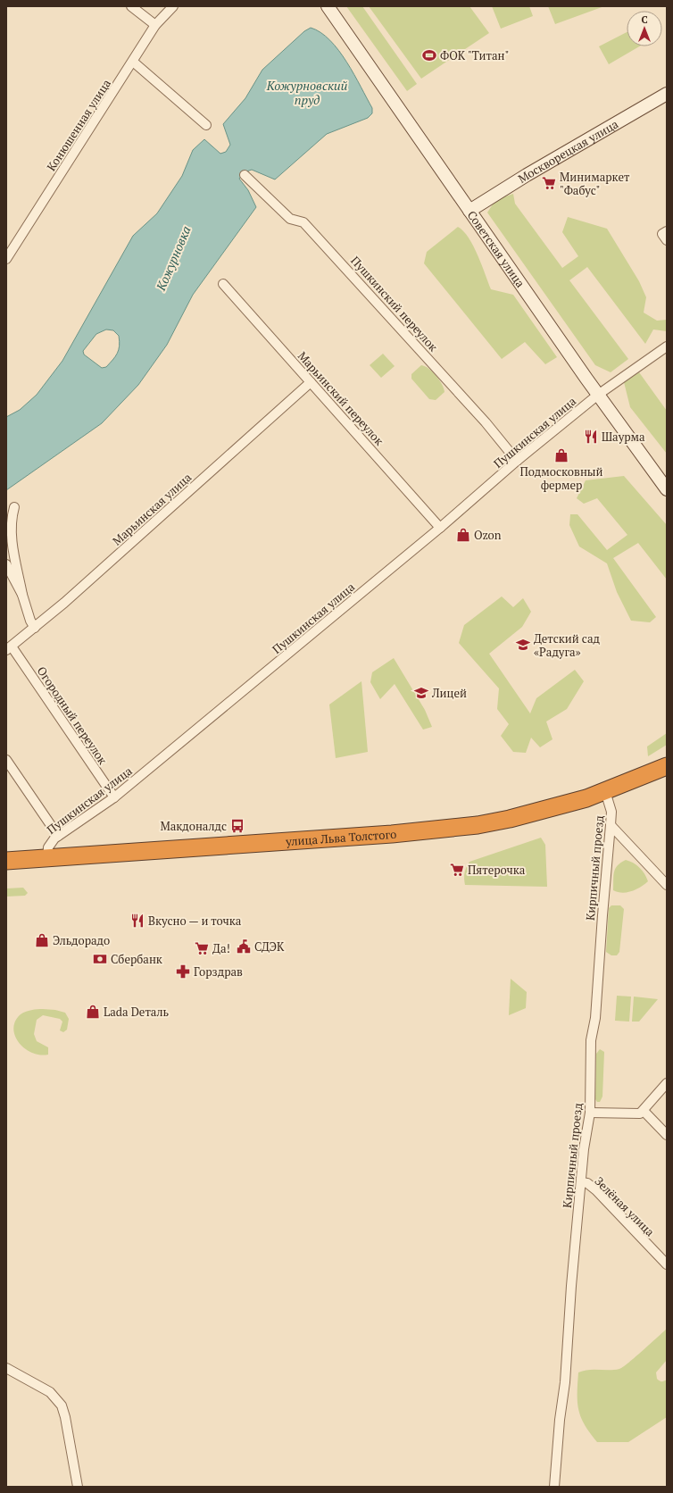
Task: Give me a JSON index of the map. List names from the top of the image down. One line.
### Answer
{"streets":{"highway":["улица Льва Толстого"],"main road":["Москворецкая улица","Советская улица"],"street":["Конюшенная улица","Пушкинский переулок","Марьинский переулок","Пушкинская улица","Марьинская улица","Огородный переулок","Кирпичный проезд","Зелёная улица"]},"crossings":[["Москворецкая улица","Советская улица"],["Советская улица","Пушкинская улица"],["Пушкинский переулок","Пушкинская улица"],["Марьинский переулок","Пушкинская улица"],["Марьинский переулок","Марьинская улица"],["Пушкинская улица","Огородный переулок"],["Пушкинская улица","улица Льва Толстого"],["Марьинская улица","Огородный переулок"],["улица Льва Толстого","Кирпичный проезд"],["Кирпичный проезд","Зелёная улица"]],"water":["Кожурновский пруд","Кожурновка"],"places":{"sports":["ФОК \"Титан\""],"supermarket":["Минимаркет \"Фабус\"","Пятерочка","Да!"],"restaurant":["Шаурма","Вкусно — и точка"],"shop":["Подмосковный фермер","Ozon","Эльдорадо","Lada Dеталь"],"school or university":["Детский сад «Радуга»","Лицей"],"bus stop":["Макдоналдс"],"public building":["СДЭК"],"bank":["Сбербанк"],"pharmacy":["Горздрав"]},"north":"top"}
